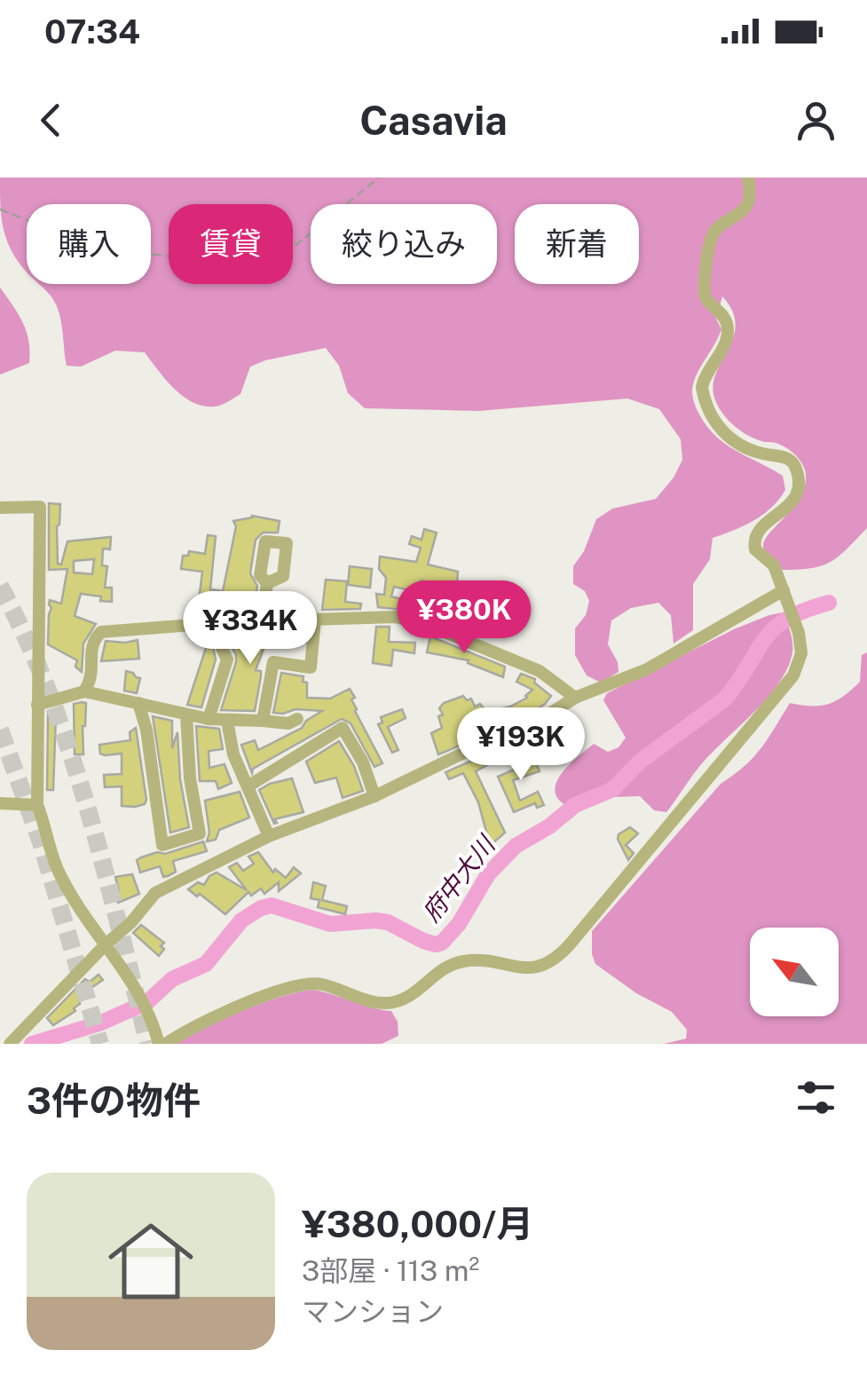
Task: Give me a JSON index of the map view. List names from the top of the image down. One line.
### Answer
{"water":["府中大川"],"north":"top left","page":{"status":"07:34","header":"Casavia","chip":["購入","賃貸","絞り込み","新着"],"price":["¥380K","¥334K","¥193K"],"heading":"3件の物件","list":[{"name":"¥380,000/月","note":"3部屋 · 113 m² · マンション"}]}}
